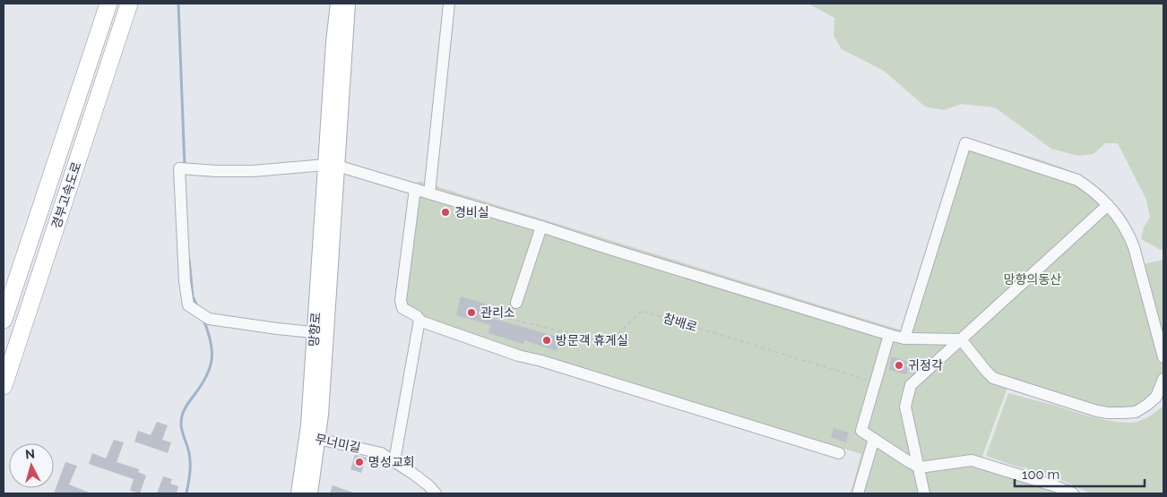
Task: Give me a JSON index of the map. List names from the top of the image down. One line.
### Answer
{"streets":{"highway":["경부고속도로"],"main road":["망향로"],"street":["무너미길"],"path":["참배로"]},"crossings":[["망향로","무너미길"]],"parks":["망향의동산"],"places":["경비실","관리소","방문객 휴게실","귀정각","명성교회"],"scale_bar":"100 m","north":"top"}
